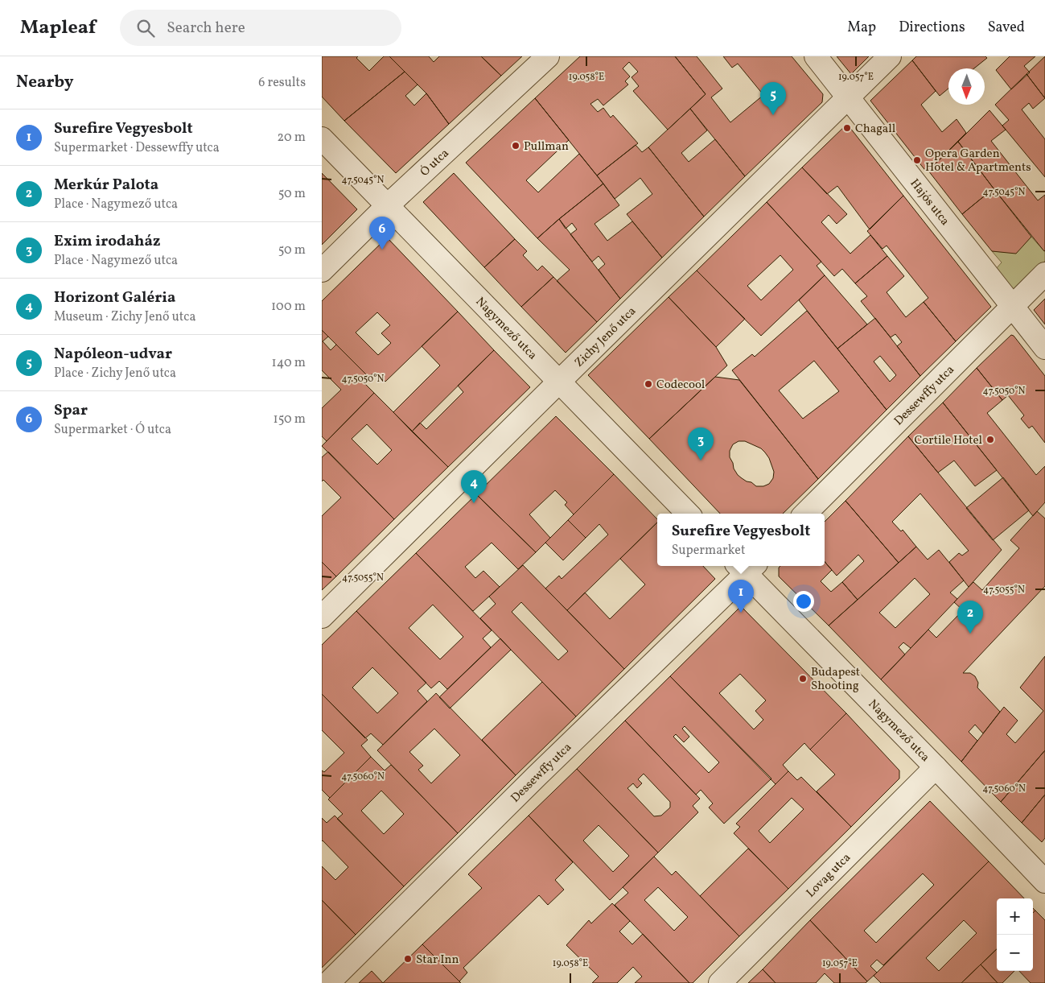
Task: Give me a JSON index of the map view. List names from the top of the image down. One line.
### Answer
{"streets":{"street":["Ó utca","Hajós utca","Nagymező utca","Zichy Jenő utca","Dessewffy utca","Lovag utca"]},"crossings":[["Ó utca","Nagymező utca"],["Hajós utca","Zichy Jenő utca"],["Hajós utca","Dessewffy utca"],["Nagymező utca","Zichy Jenő utca"],["Nagymező utca","Dessewffy utca"],["Nagymező utca","Lovag utca"]],"places":["Chagall","Pullman","Opera Garden Hotel & Apartments","Codecool","Cortile Hotel","Budapest Shooting","Star Inn"],"north":"bottom","page":{"header":"Mapleaf","search":"Search here","nav":["Map","Directions","Saved"],"heading":["Nearby","6 results"],"pins":["5","6","3","4","1","2"],"list":[{"mark":"1","name":"Surefire Vegyesbolt","note":"Supermarket · Dessewffy utca","value":"20 m"},{"mark":"2","name":"Merkúr Palota","note":"Place · Nagymező utca","value":"50 m"},{"mark":"3","name":"Exim irodaház","note":"Place · Nagymező utca","value":"50 m"},{"mark":"4","name":"Horizont Galéria","note":"Museum · Zichy Jenő utca","value":"100 m"},{"mark":"5","name":"Napóleon-udvar","note":"Place · Zichy Jenő utca","value":"140 m"},{"mark":"6","name":"Spar","note":"Supermarket · Ó utca","value":"150 m"}],"popup":["Surefire Vegyesbolt","Supermarket"],"map_buttons":["+","−"]},"coordinates":["19.058°E","19.057°E","47.5045°N","47.5050°N","47.5055°N","47.5060°N"]}
